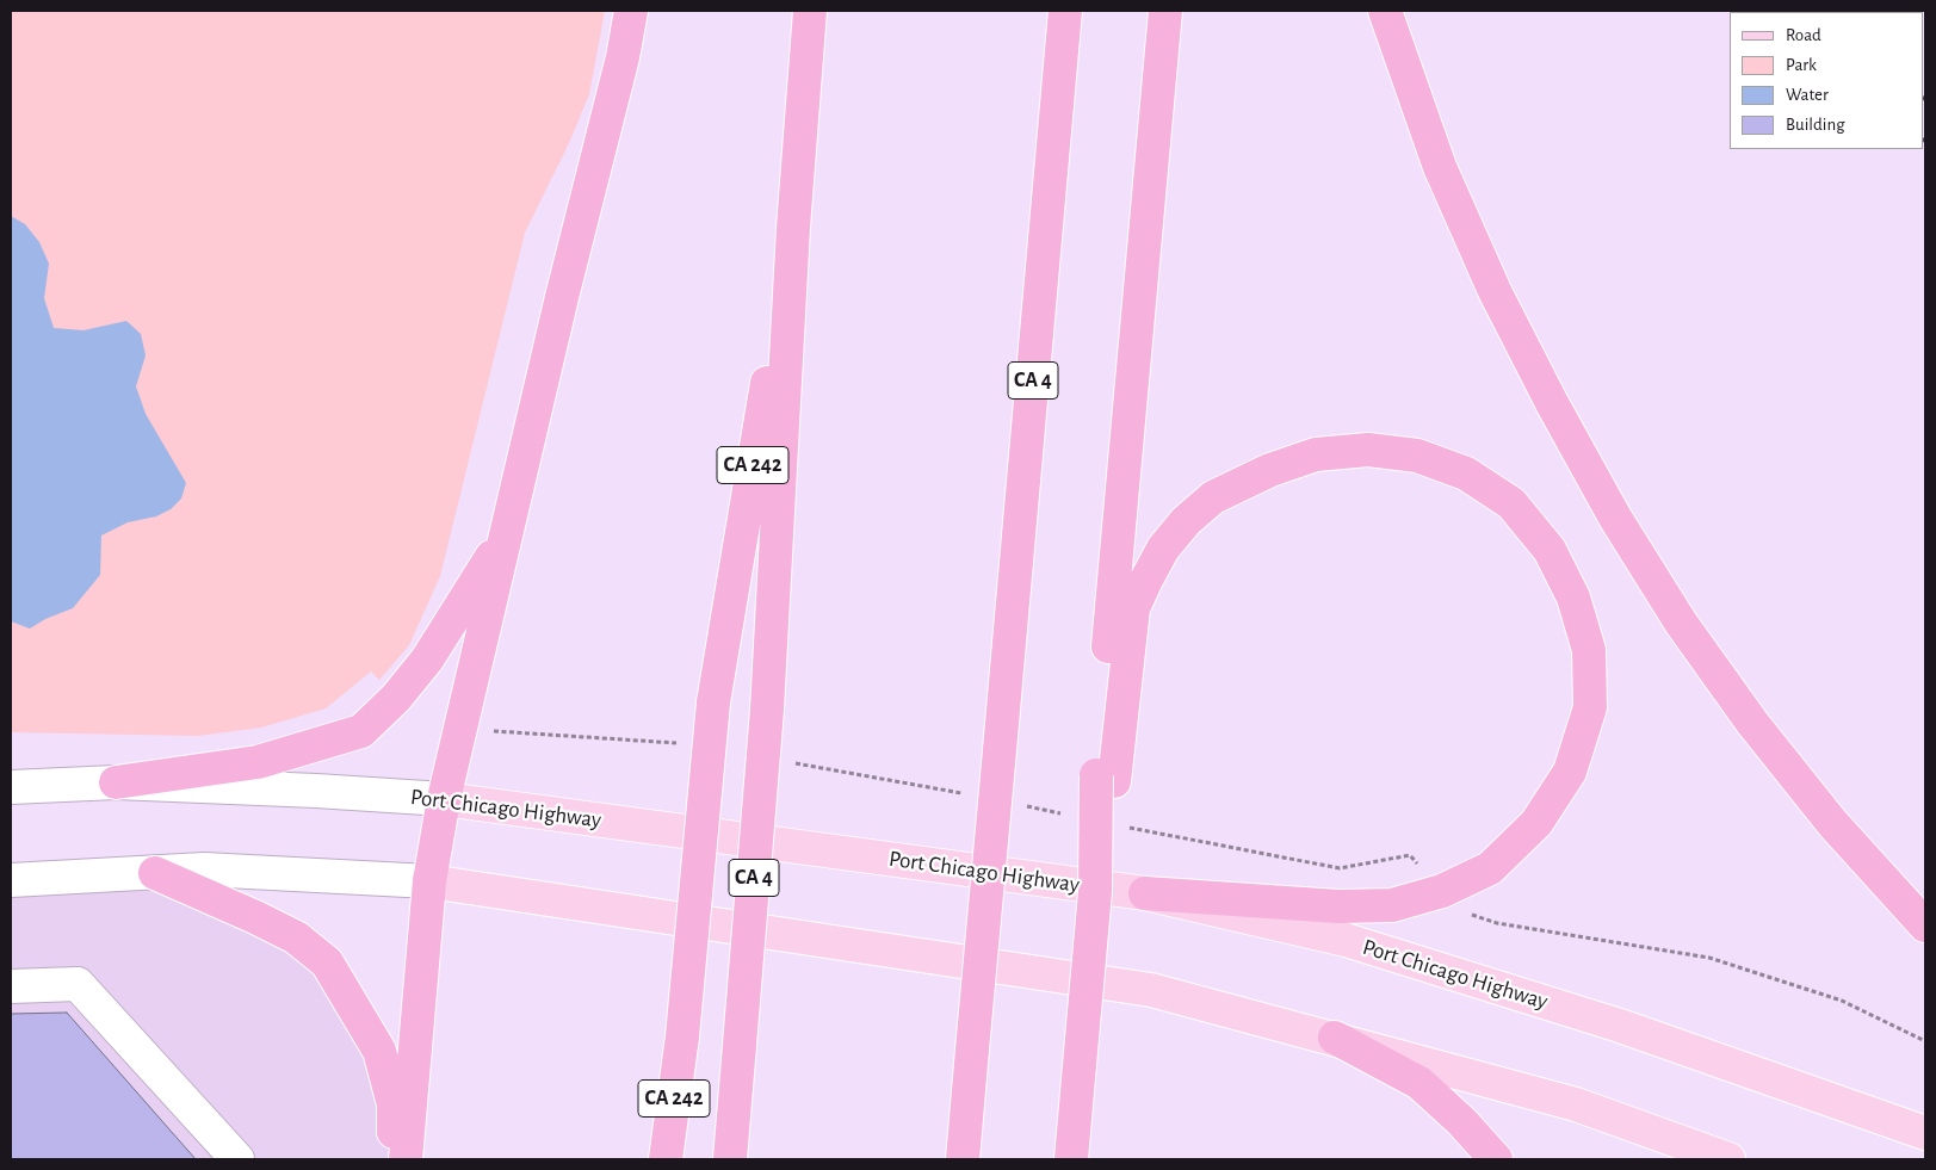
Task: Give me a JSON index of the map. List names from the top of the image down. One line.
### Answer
{"streets":{"highway":["CA 4","CA 242"],"main road":["Port Chicago Highway"]},"crossings":[["CA 4","CA 242"]],"legend":["Road","Park","Water","Building"]}
